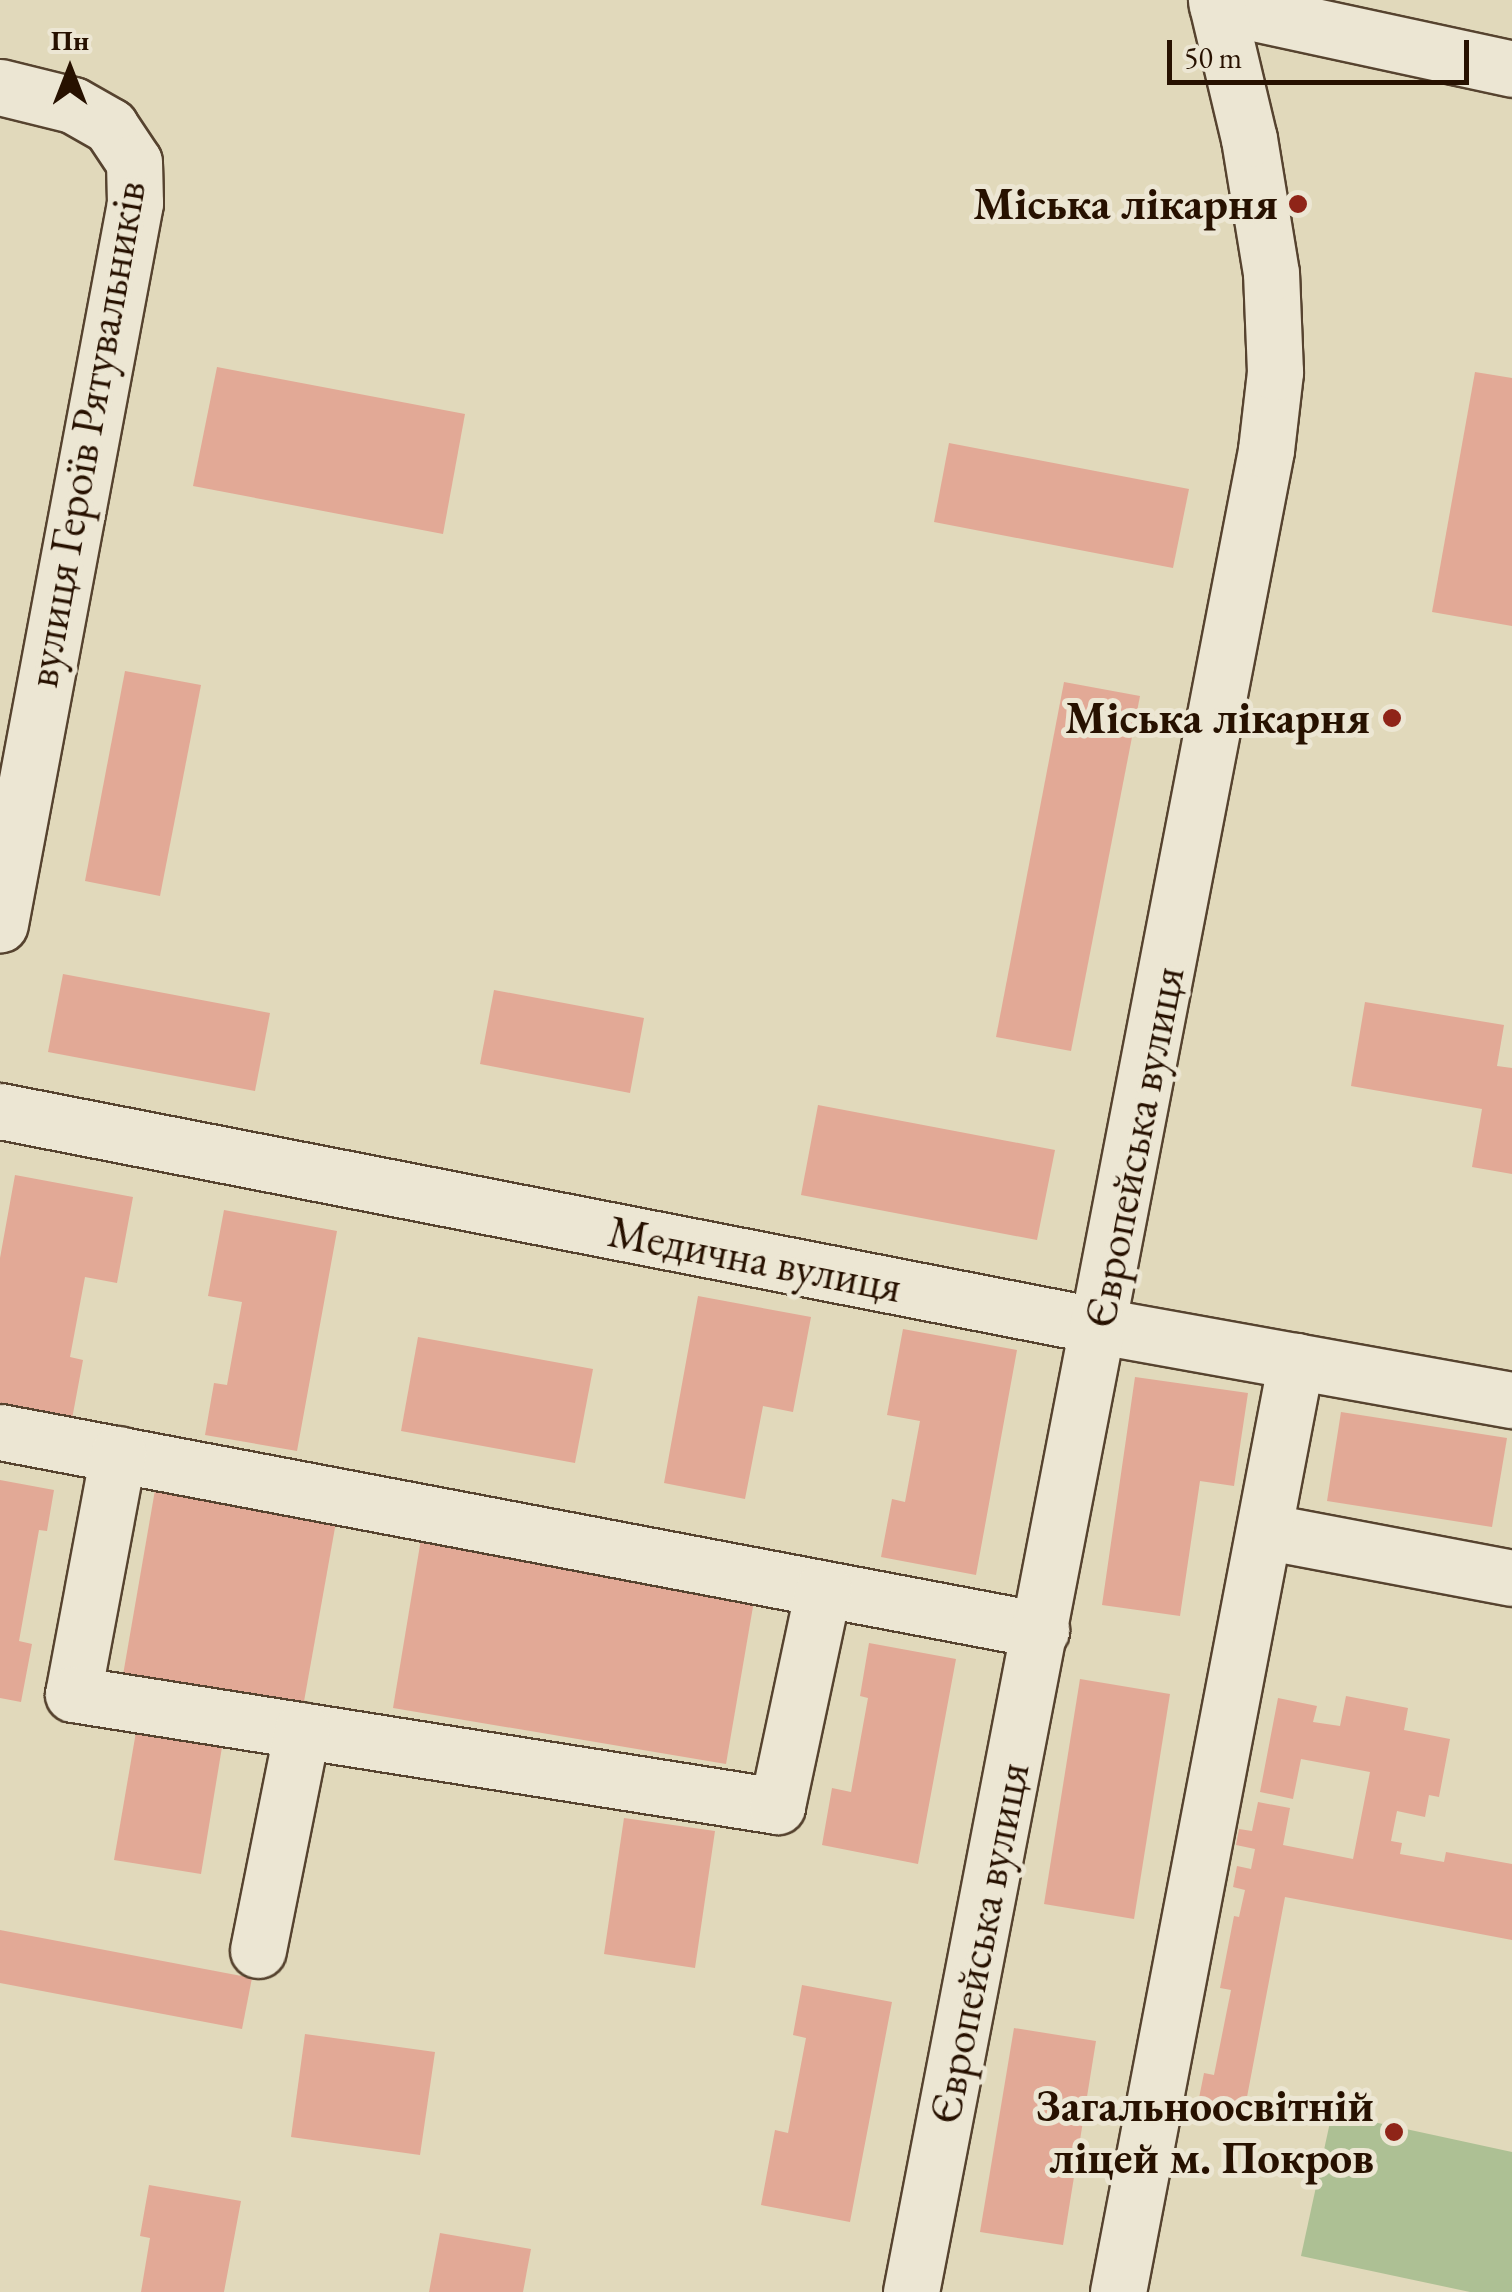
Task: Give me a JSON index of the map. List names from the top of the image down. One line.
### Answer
{"streets":{"street":["вулиця Героїв Рятувальників","Європейська вулиця","Медична вулиця"]},"crossings":[["Європейська вулиця","Медична вулиця"]],"places":["Міська лікарня","Мiська лiкарня","Загальноосвітній ліцей м. Покров"],"scale_bar":"50 m","north":"top"}
